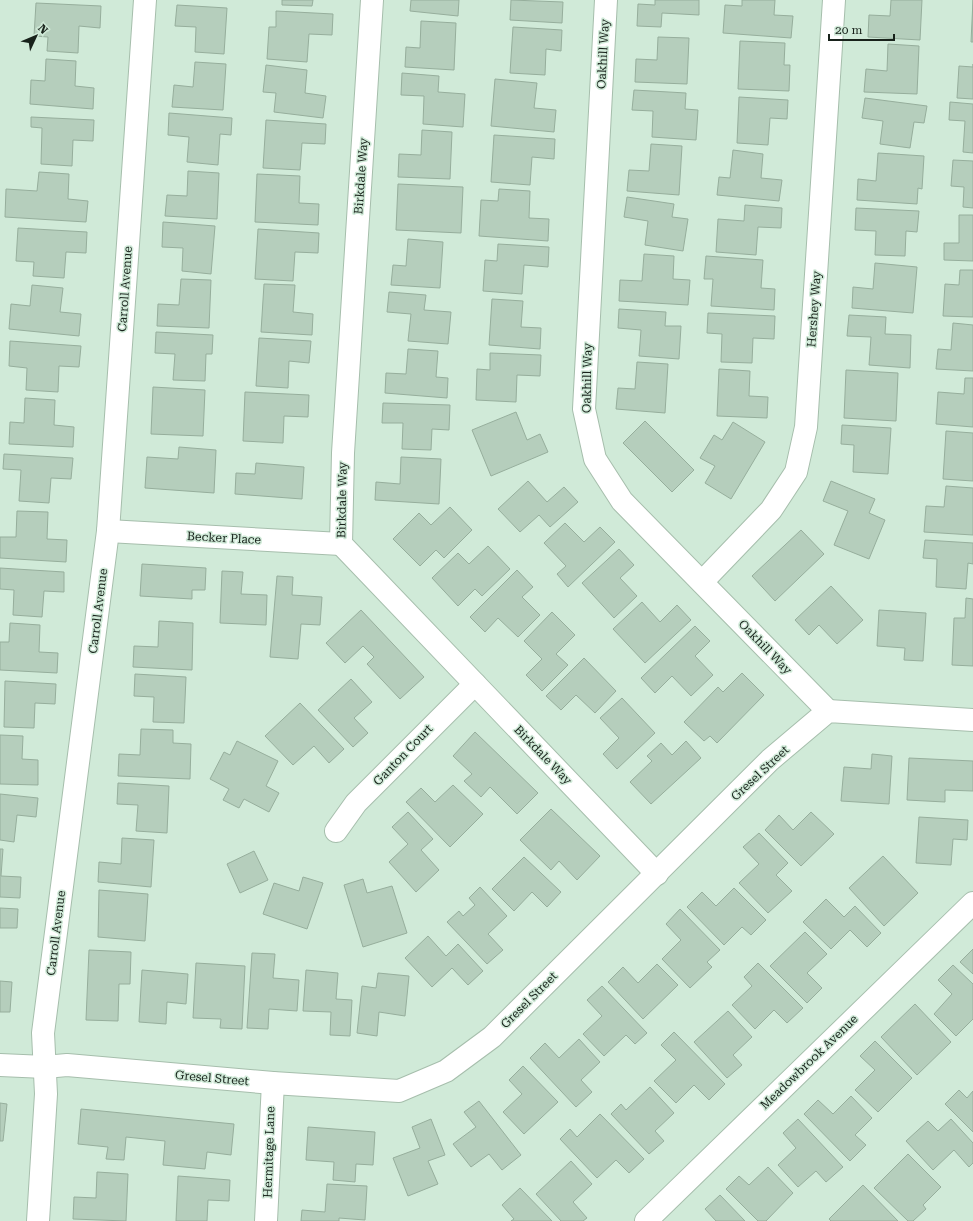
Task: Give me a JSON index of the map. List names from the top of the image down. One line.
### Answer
{"streets":{"street":["Oakhill Way","Birkdale Way","Carroll Avenue","Hershey Way","Becker Place","Ganton Court","Gresel Street","Meadowbrook Avenue","Hermitage Lane"]},"crossings":[["Oakhill Way","Hershey Way"],["Oakhill Way","Gresel Street"],["Birkdale Way","Becker Place"],["Birkdale Way","Ganton Court"],["Birkdale Way","Gresel Street"],["Carroll Avenue","Becker Place"],["Carroll Avenue","Gresel Street"],["Gresel Street","Hermitage Lane"]],"scale_bar":"20 m","north":"top right"}
